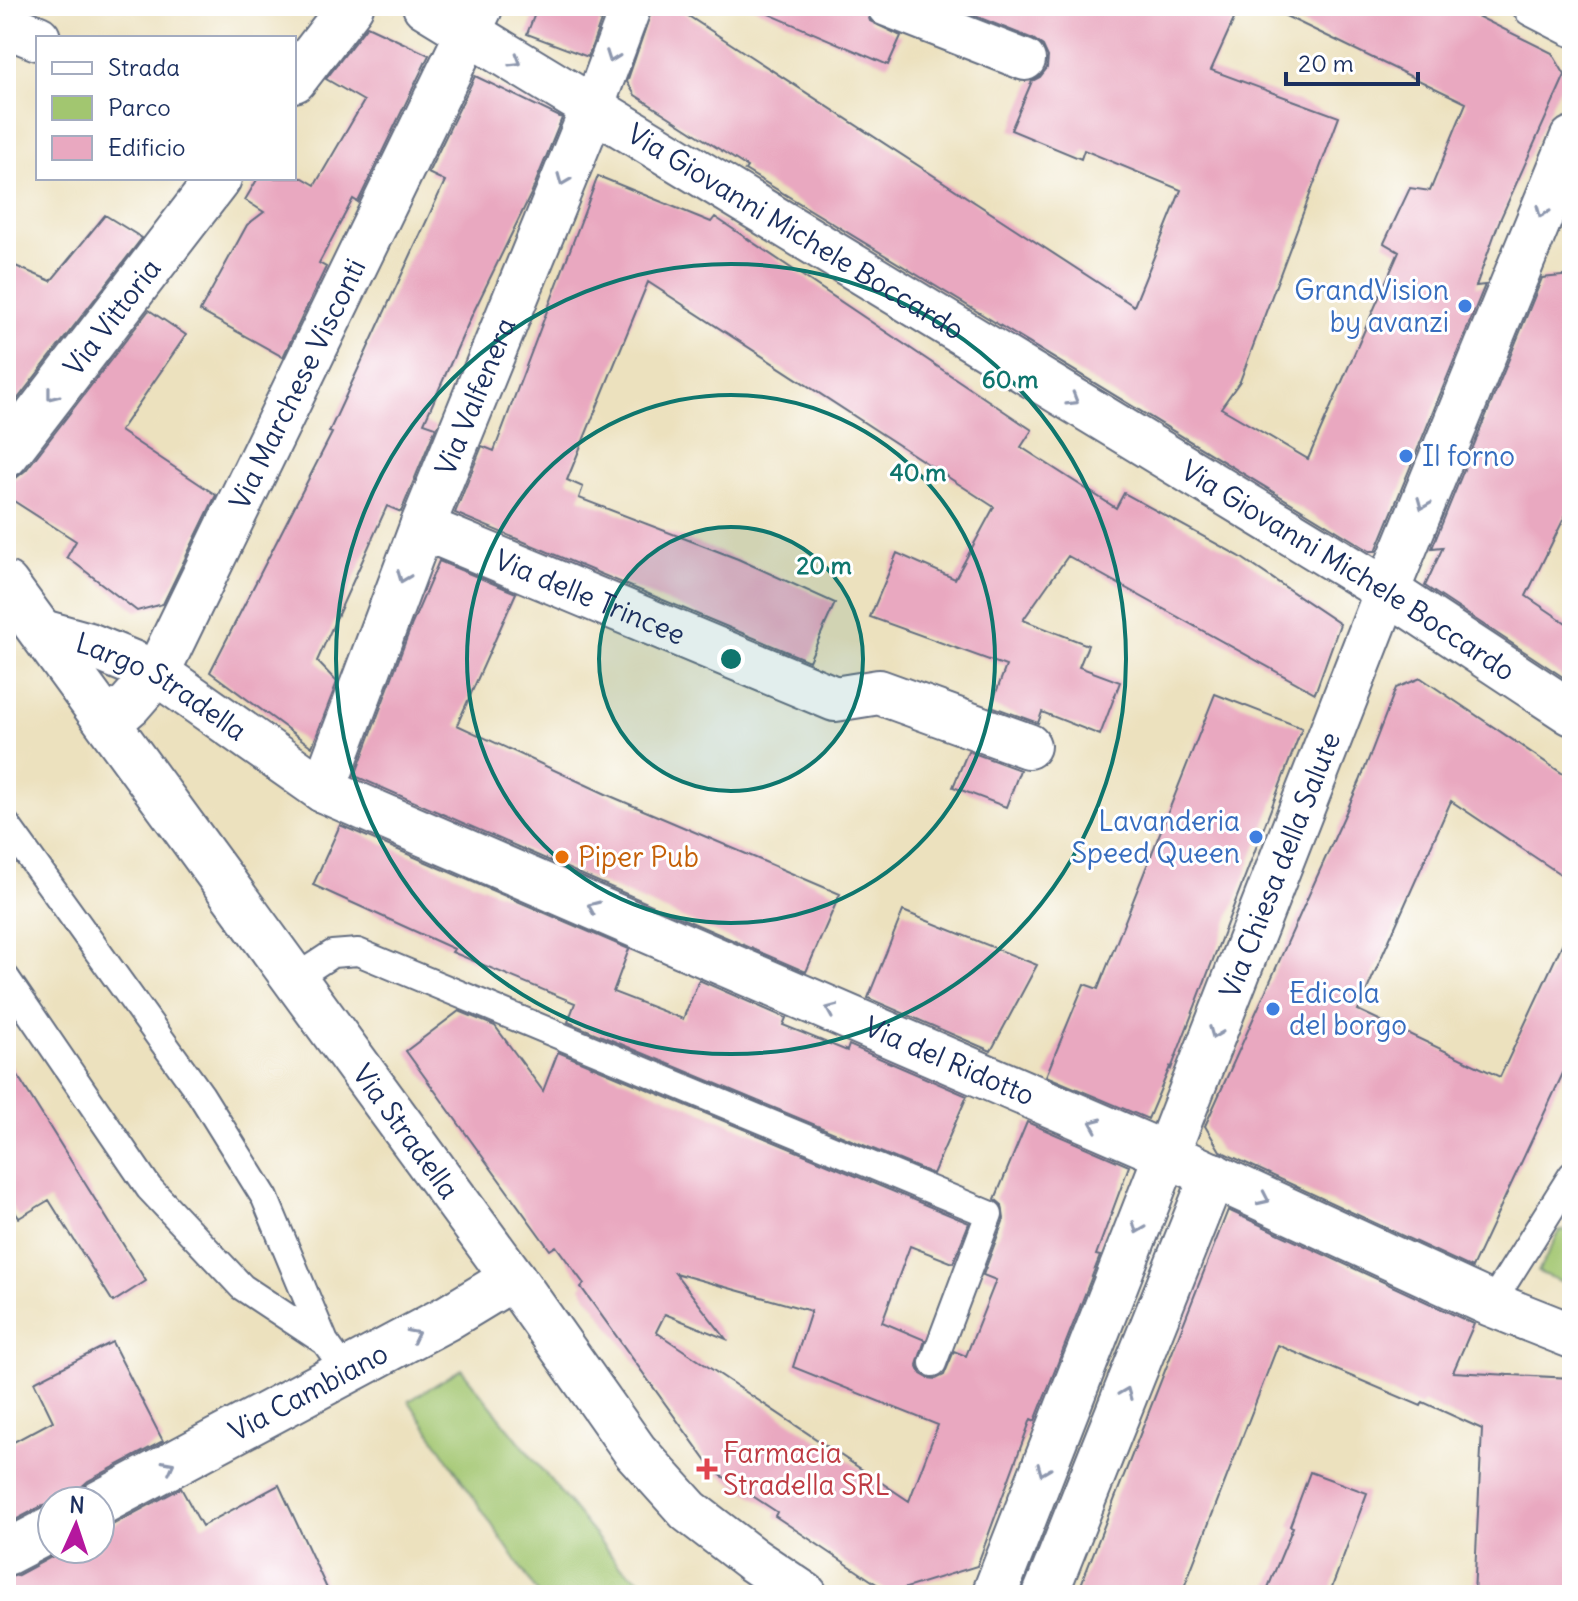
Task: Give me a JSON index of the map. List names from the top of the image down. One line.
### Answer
{"streets":{"street":["Via Giovanni Michele Boccardo","Via Vittoria","Via Marchese Visconti","Via Valfenera","Via delle Trincee","Largo Stradella","Via Chiesa della Salute","Via del Ridotto","Via Stradella","Via Cambiano"]},"crossings":[["Via Giovanni Michele Boccardo","Via Marchese Visconti"],["Via Giovanni Michele Boccardo","Via Valfenera"],["Via Giovanni Michele Boccardo","Via Chiesa della Salute"],["Via Marchese Visconti","Largo Stradella"],["Via Marchese Visconti","Via Stradella"],["Via Valfenera","Via delle Trincee"],["Via Valfenera","Largo Stradella"],["Via Valfenera","Via del Ridotto"],["Largo Stradella","Via del Ridotto"],["Largo Stradella","Via Stradella"],["Via Chiesa della Salute","Via del Ridotto"],["Via Stradella","Via Cambiano"]],"one_way":["Via Giovanni Michele Boccardo","Via Vittoria","Via Valfenera","Via Chiesa della Salute","Via Cambiano"],"places":{"other":["GrandVision by avanzi","Il forno","Lavanderia Speed Queen","Piper Pub","Edicola del borgo"],"health":["Farmacia Stradella SRL"]},"legend":["Strada","Parco","Edificio"],"scale_bar":"20 m","north":"top","rings":["60 m","40 m","20 m"]}
